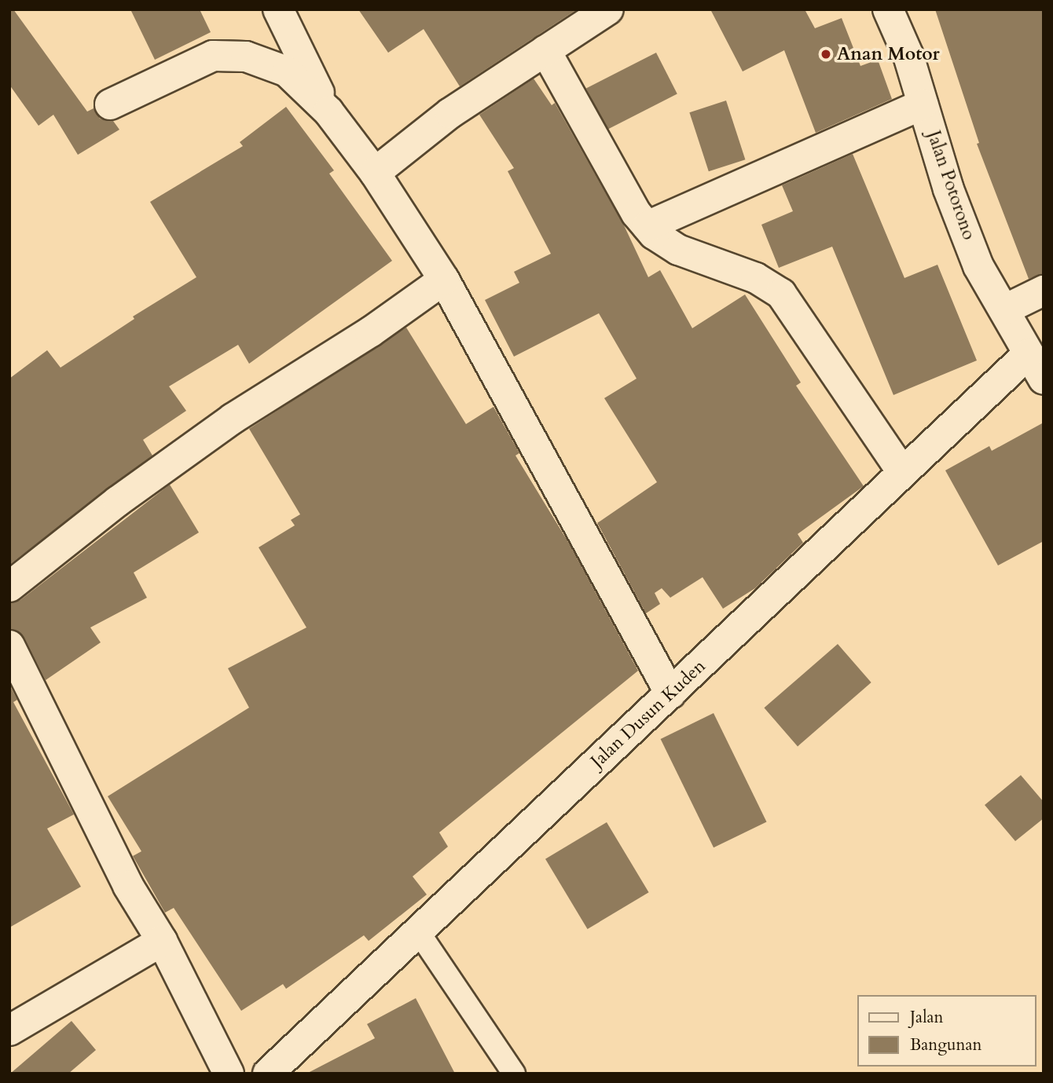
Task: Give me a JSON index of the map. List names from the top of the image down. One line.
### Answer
{"streets":{"street":["Jalan Potorono","Jalan Dusun Kuden"]},"crossings":[["Jalan Potorono","Jalan Dusun Kuden"]],"places":["Anan Motor"],"legend":["Jalan","Bangunan"]}
